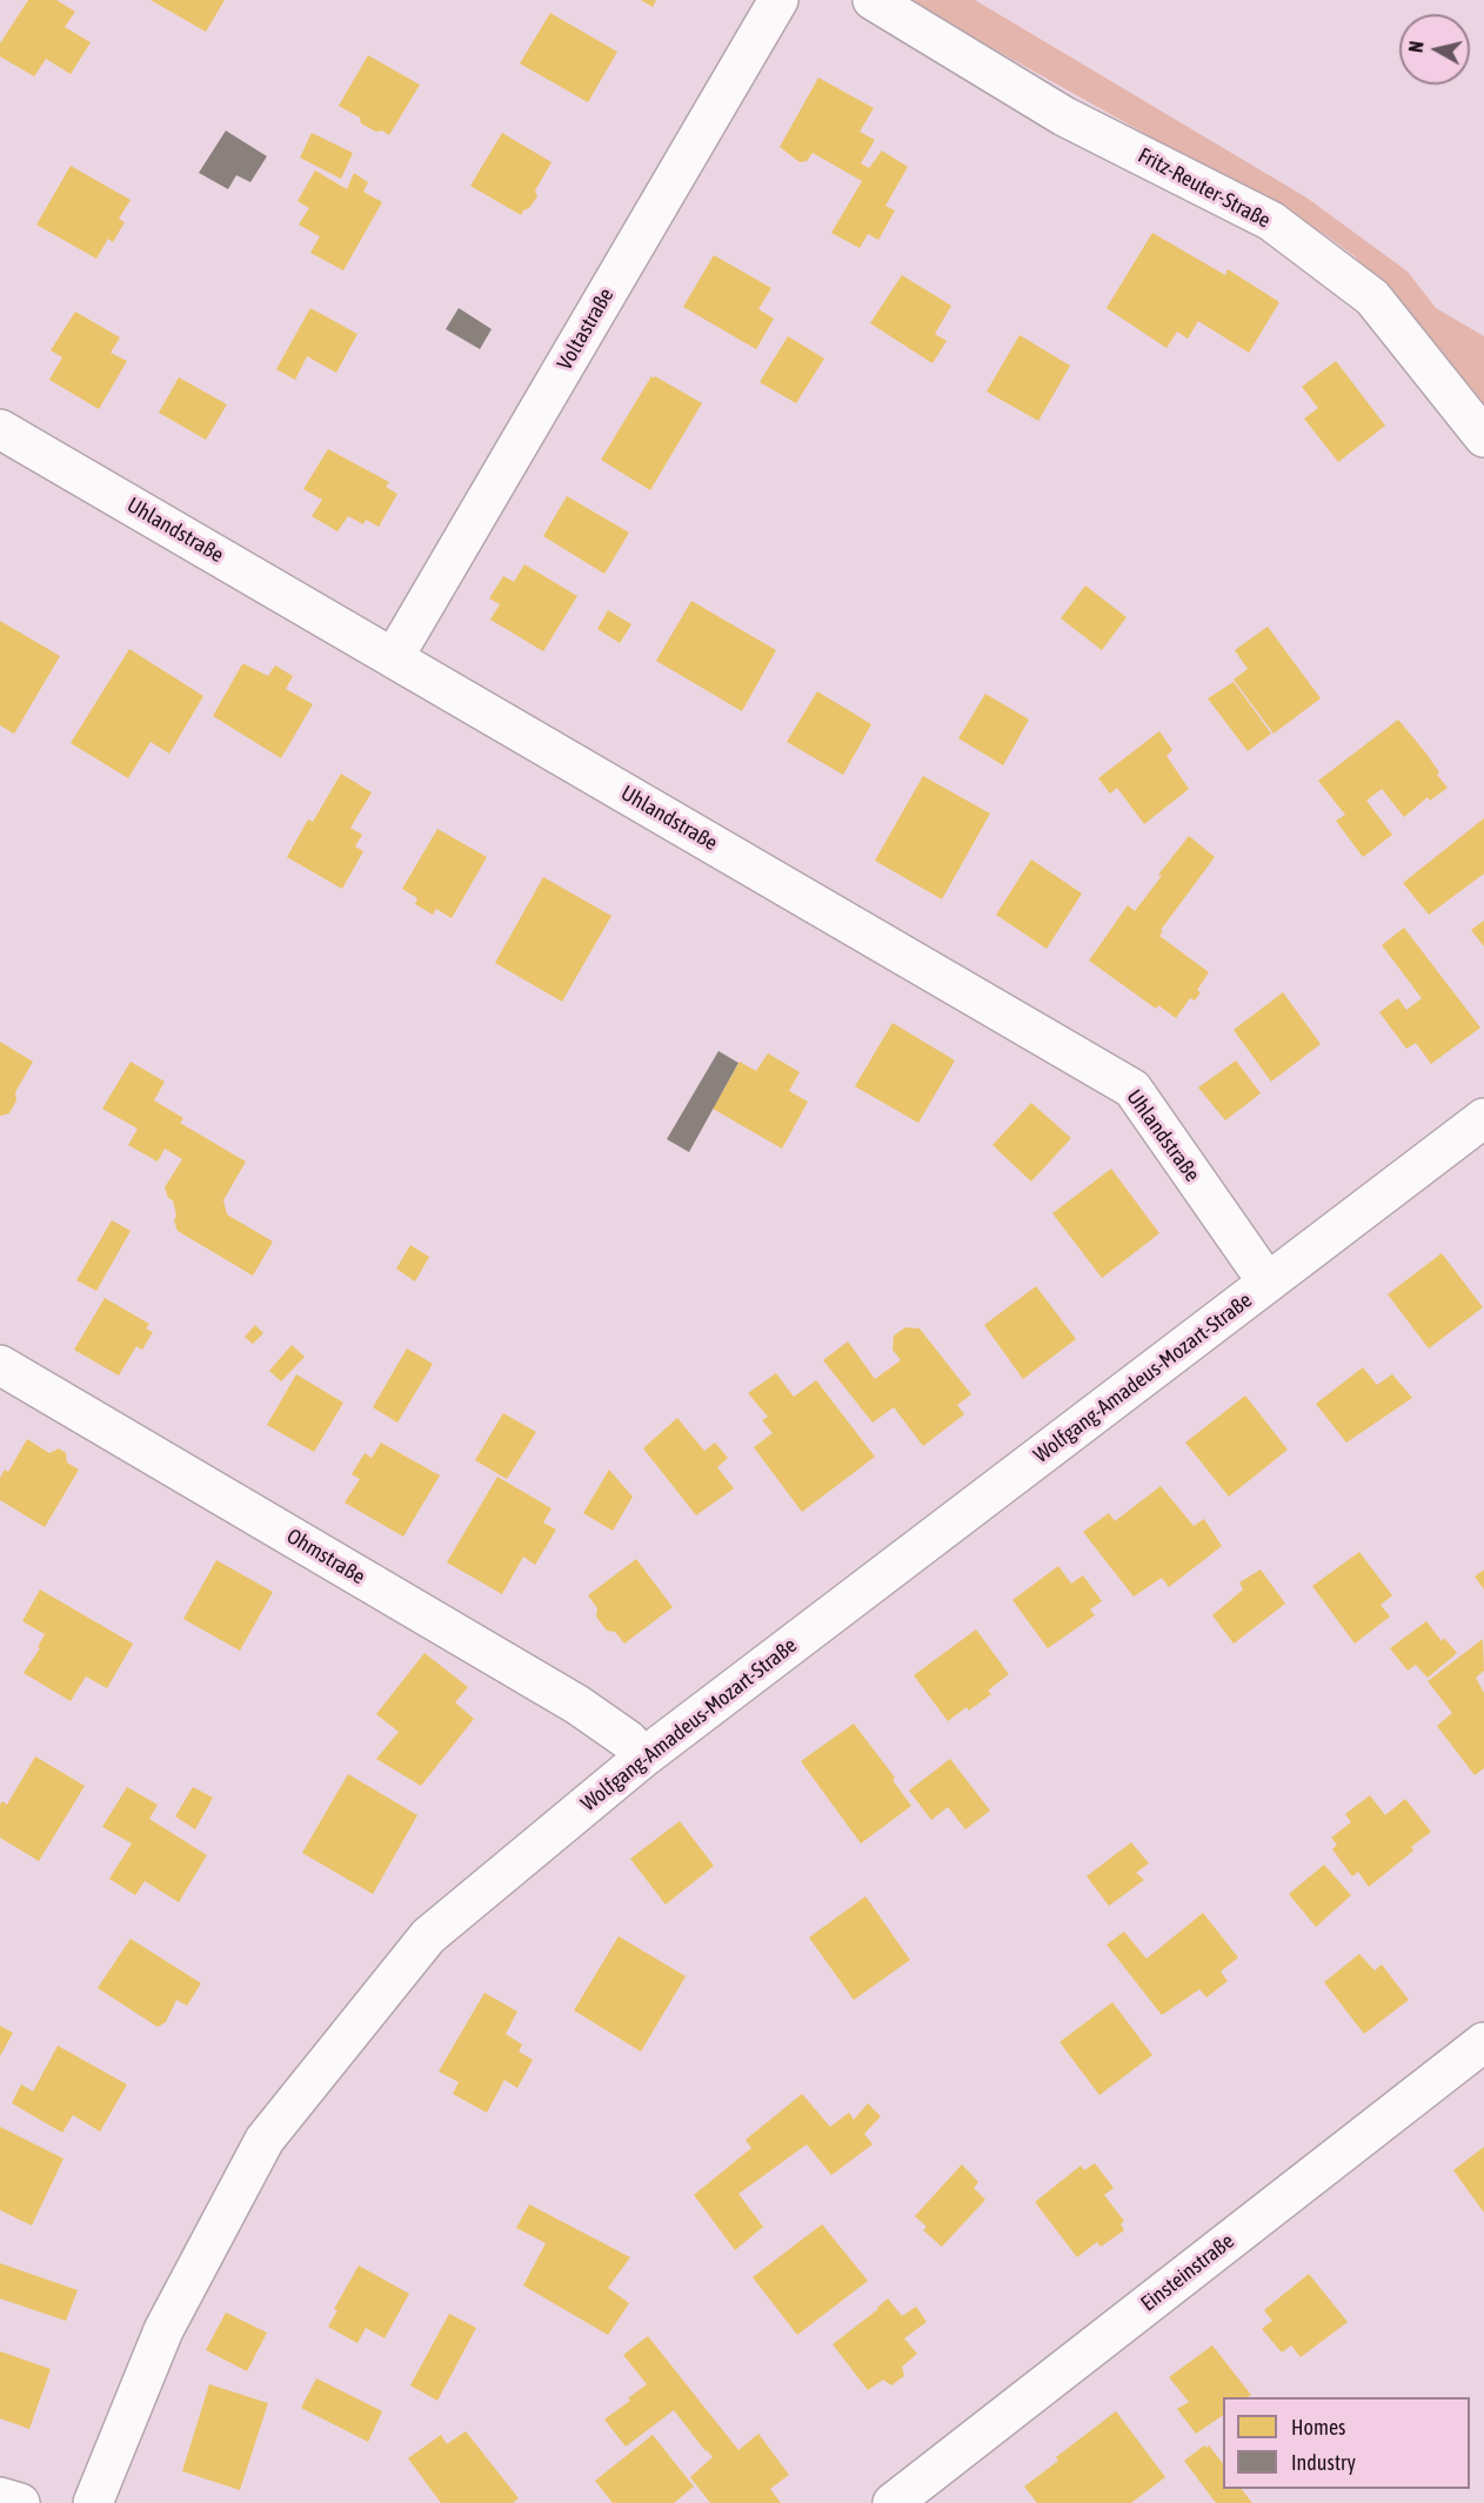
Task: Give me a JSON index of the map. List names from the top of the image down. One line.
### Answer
{"streets":{"street":["Fritz-Reuter-Straße","Voltastraße","Uhlandstraße","Wolfgang-Amadeus-Mozart-Straße","Ohmstraße","Einsteinstraße"]},"crossings":[["Voltastraße","Uhlandstraße"],["Uhlandstraße","Wolfgang-Amadeus-Mozart-Straße"],["Wolfgang-Amadeus-Mozart-Straße","Ohmstraße"]],"legend":["Homes","Industry"],"north":"left"}
